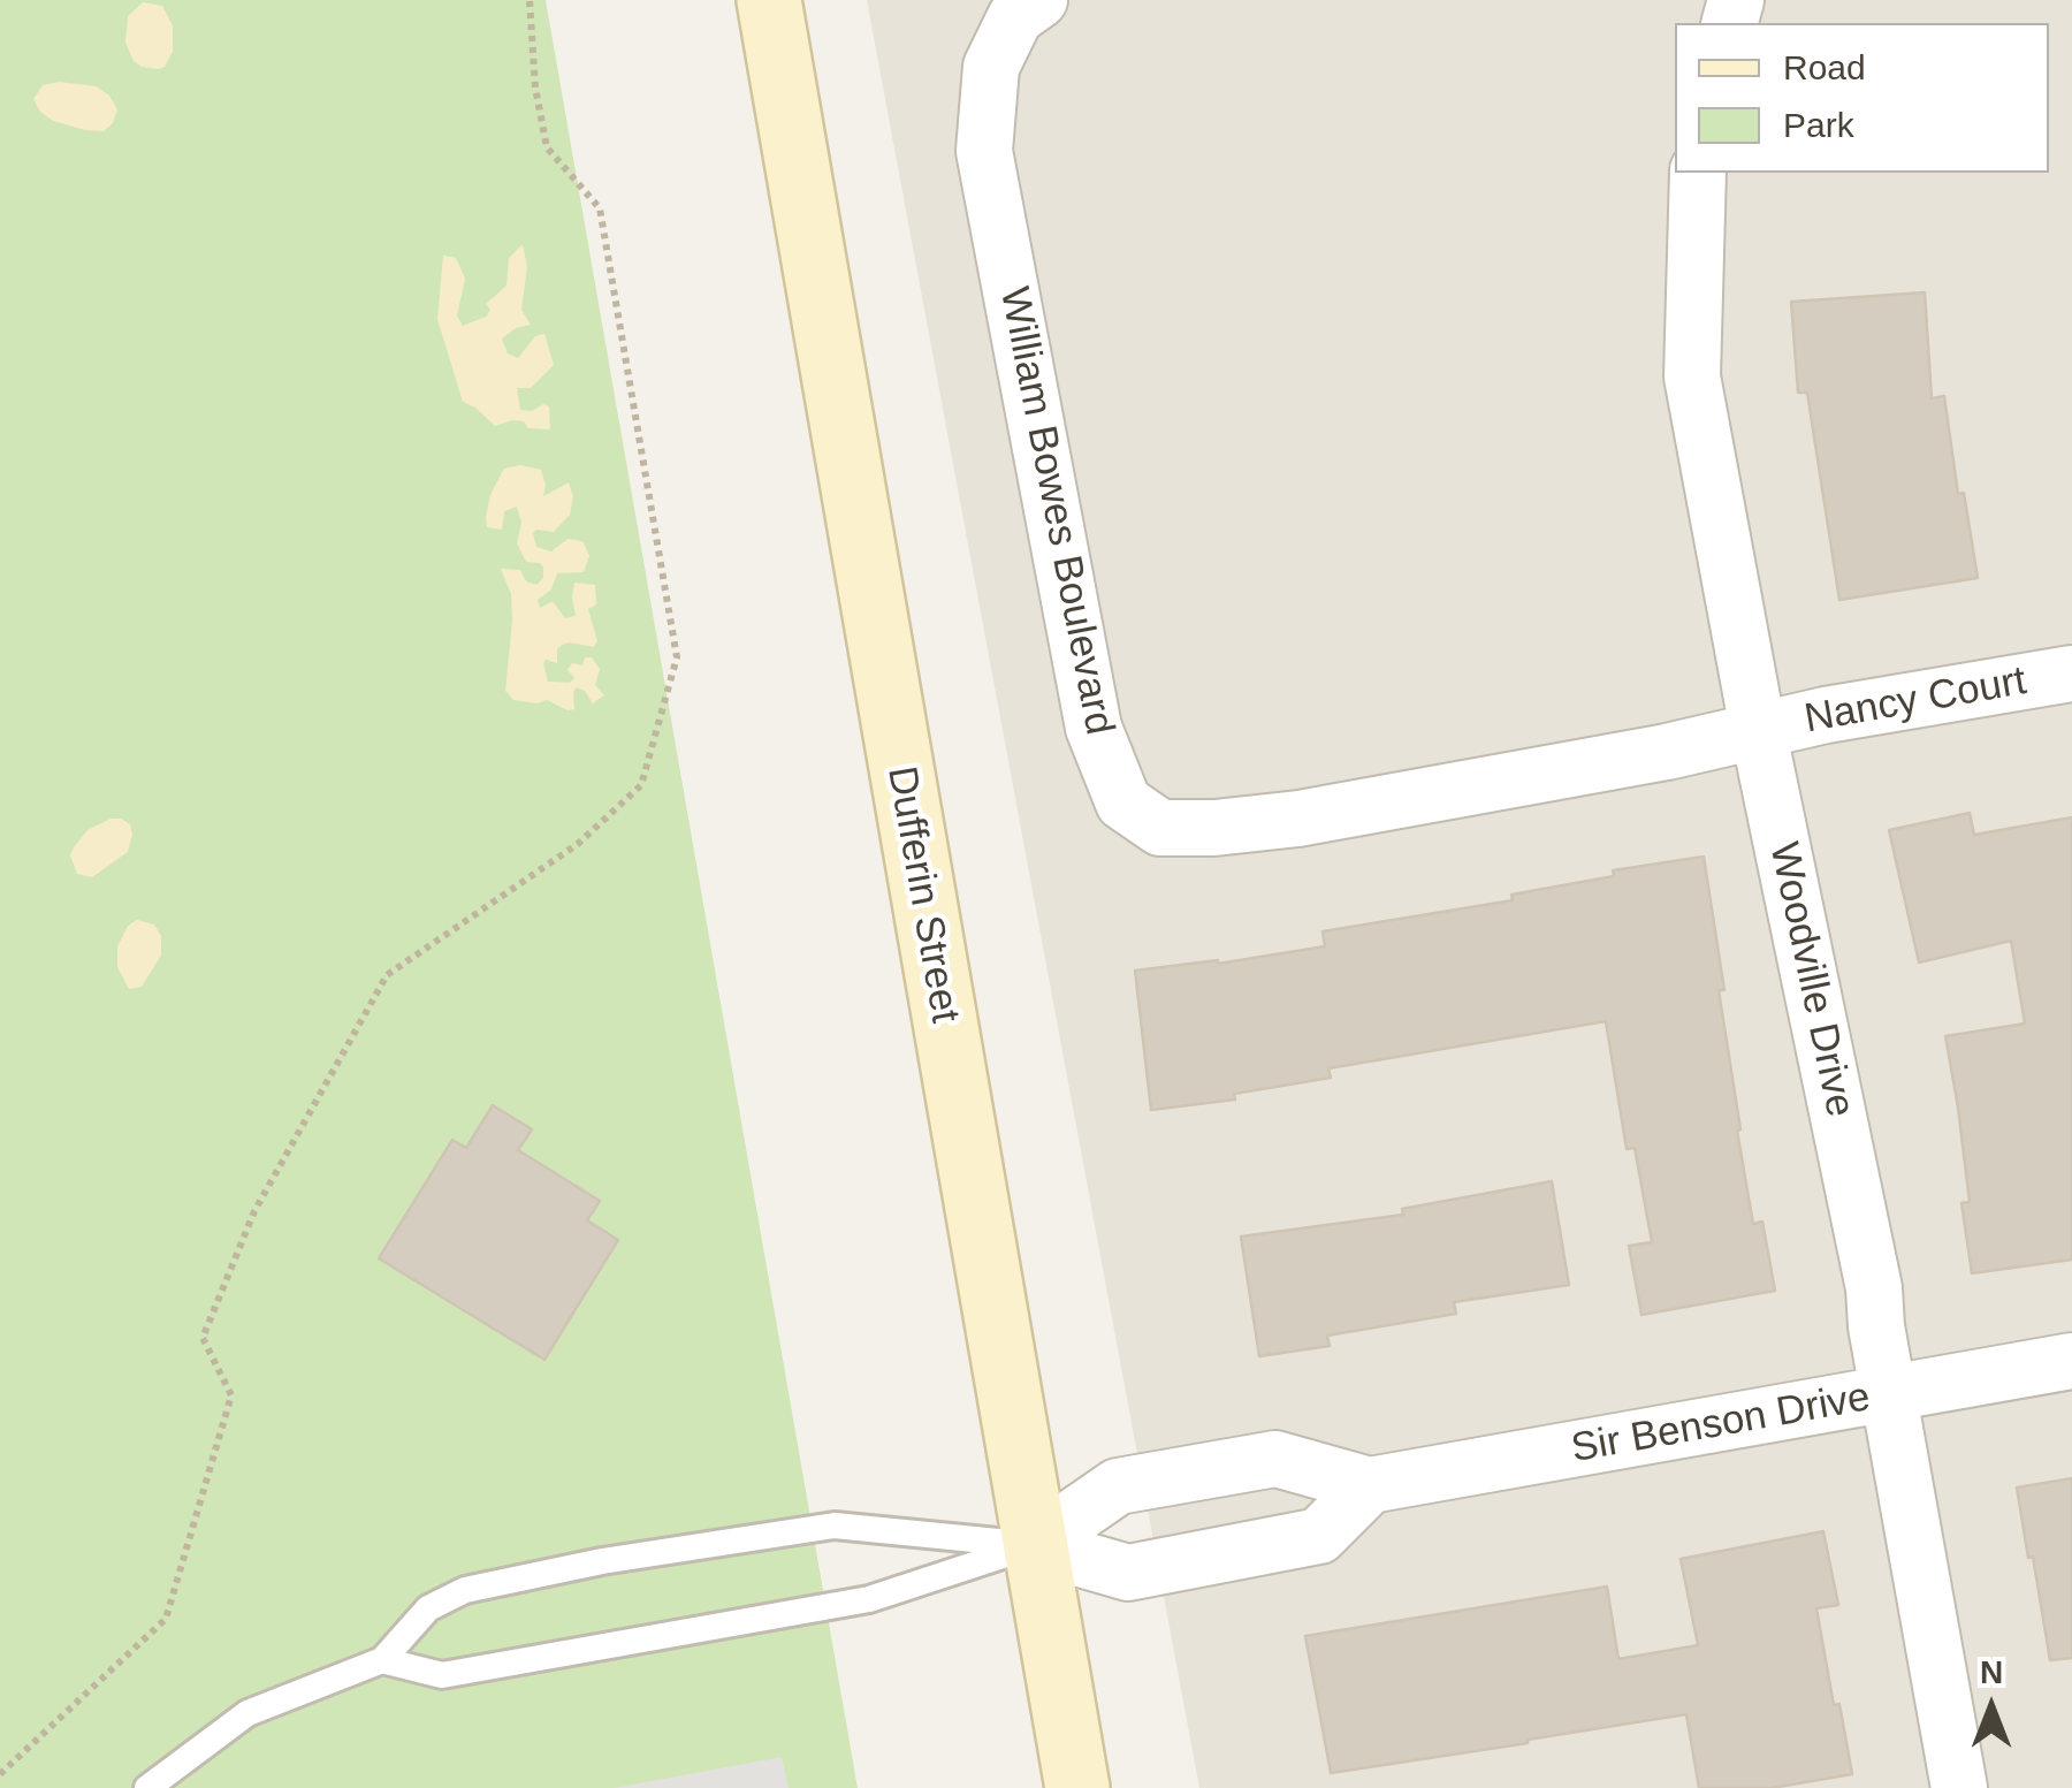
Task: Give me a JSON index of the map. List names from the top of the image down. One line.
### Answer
{"streets":{"main road":["Dufferin Street"],"street":["William Bowes Boulevard","Nancy Court","Woodville Drive","Sir Benson Drive"]},"crossings":[["William Bowes Boulevard","Nancy Court"],["William Bowes Boulevard","Woodville Drive"],["Nancy Court","Woodville Drive"],["Dufferin Street","Sir Benson Drive"],["Woodville Drive","Sir Benson Drive"]],"legend":["Road","Park"],"north":"top"}
